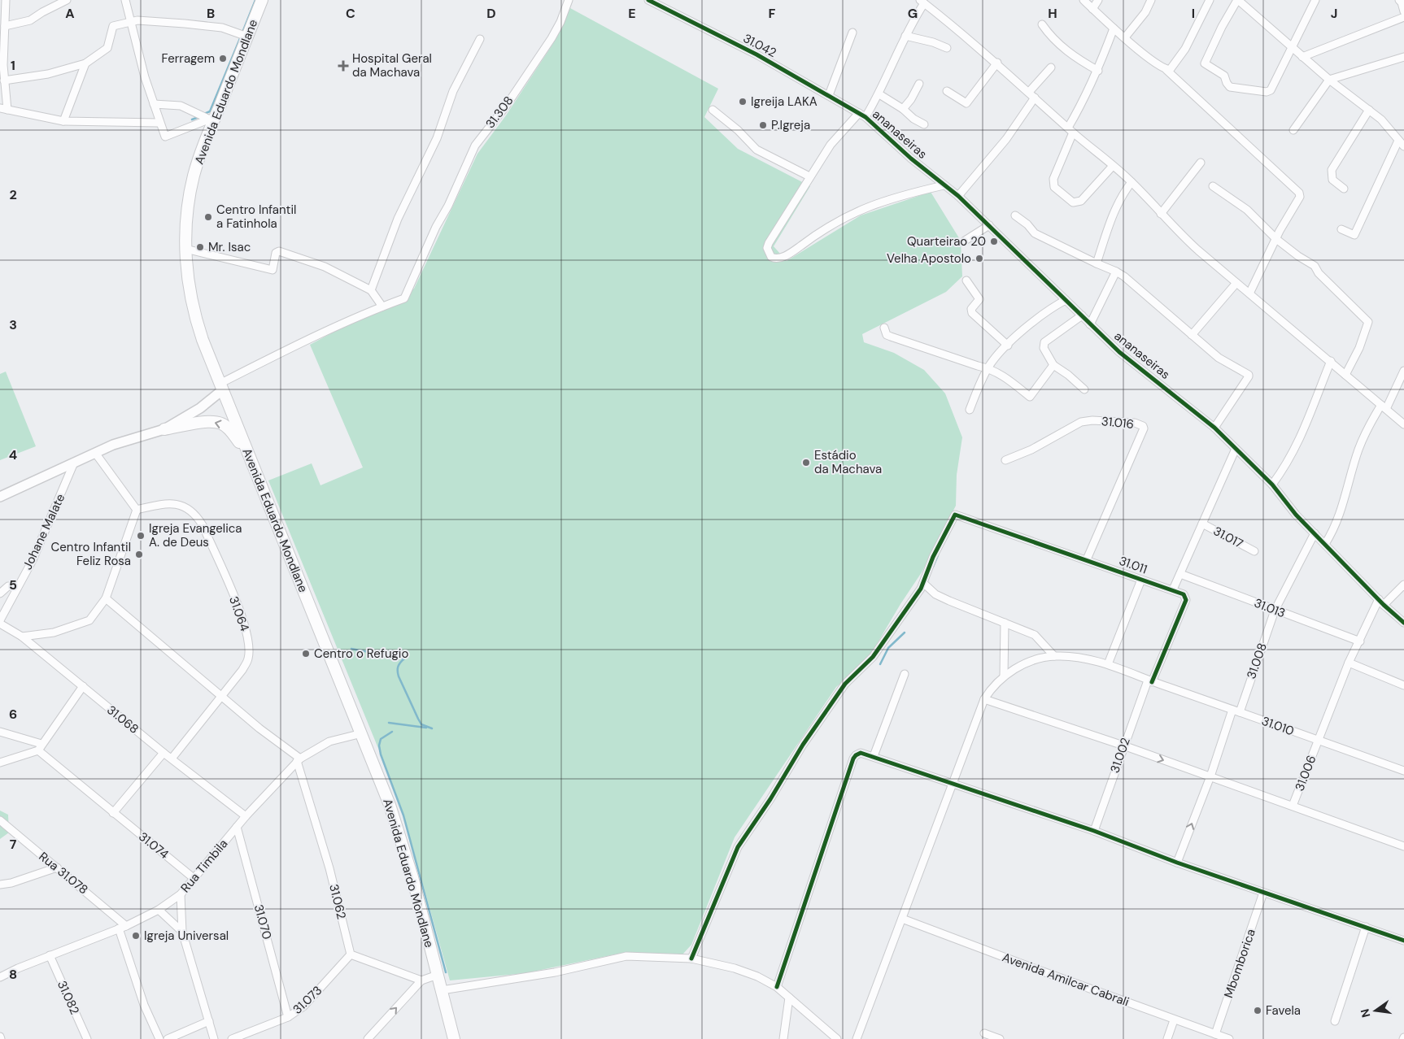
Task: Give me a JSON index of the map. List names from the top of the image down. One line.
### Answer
{"streets":{"main road":["Avenida Eduardo Mondlane"],"street":["31.042","31.308","ananaseiras","31.016","Johane Malate","31.017","31.011","31.013","31.064","31.008","31.068","31.010","31.002","31.006","31.074","Rua Timbila","Rua 31.078","31.062","31.070","Mbomborica","Avenida Amilcar Cabrali","31.082","31.073"]},"crossings":[["31.042","ananaseiras"],["Avenida Eduardo Mondlane","31.308"],["Avenida Eduardo Mondlane","Rua Timbila"],["ananaseiras","31.008"],["ananaseiras","31.006"],["31.016","31.011"],["Johane Malate","31.068"],["31.011","31.002"],["31.013","31.008"],["31.013","31.006"],["31.064","31.068"],["31.008","31.010"],["31.068","Rua Timbila"],["31.010","31.002"],["31.010","31.006"],["31.074","Rua Timbila"],["Rua Timbila","Rua 31.078"],["Rua Timbila","31.062"],["Rua Timbila","31.070"],["Rua Timbila","31.082"],["31.062","31.073"],["31.070","31.073"],["Mbomborica","Avenida Amilcar Cabrali"]],"places":{"other":["Ferragem","Igreija LAKA","P.Igreja","Centro Infantil a Fatinhola","Quarteirao 20","Mr. Isac","Velha Apostolo","Estádio da Machava","Igreja Evangelica A. de Deus","Centro Infantil Feliz Rosa","Centro o Refugio","Igreja Universal","Favela"],"health":["Hospital Geral da Machava"]},"north":"left","grid":{"columns":["A","B","C","D","E","F","G","H","I","J"],"rows":["1","2","3","4","5","6","7","8"]}}
